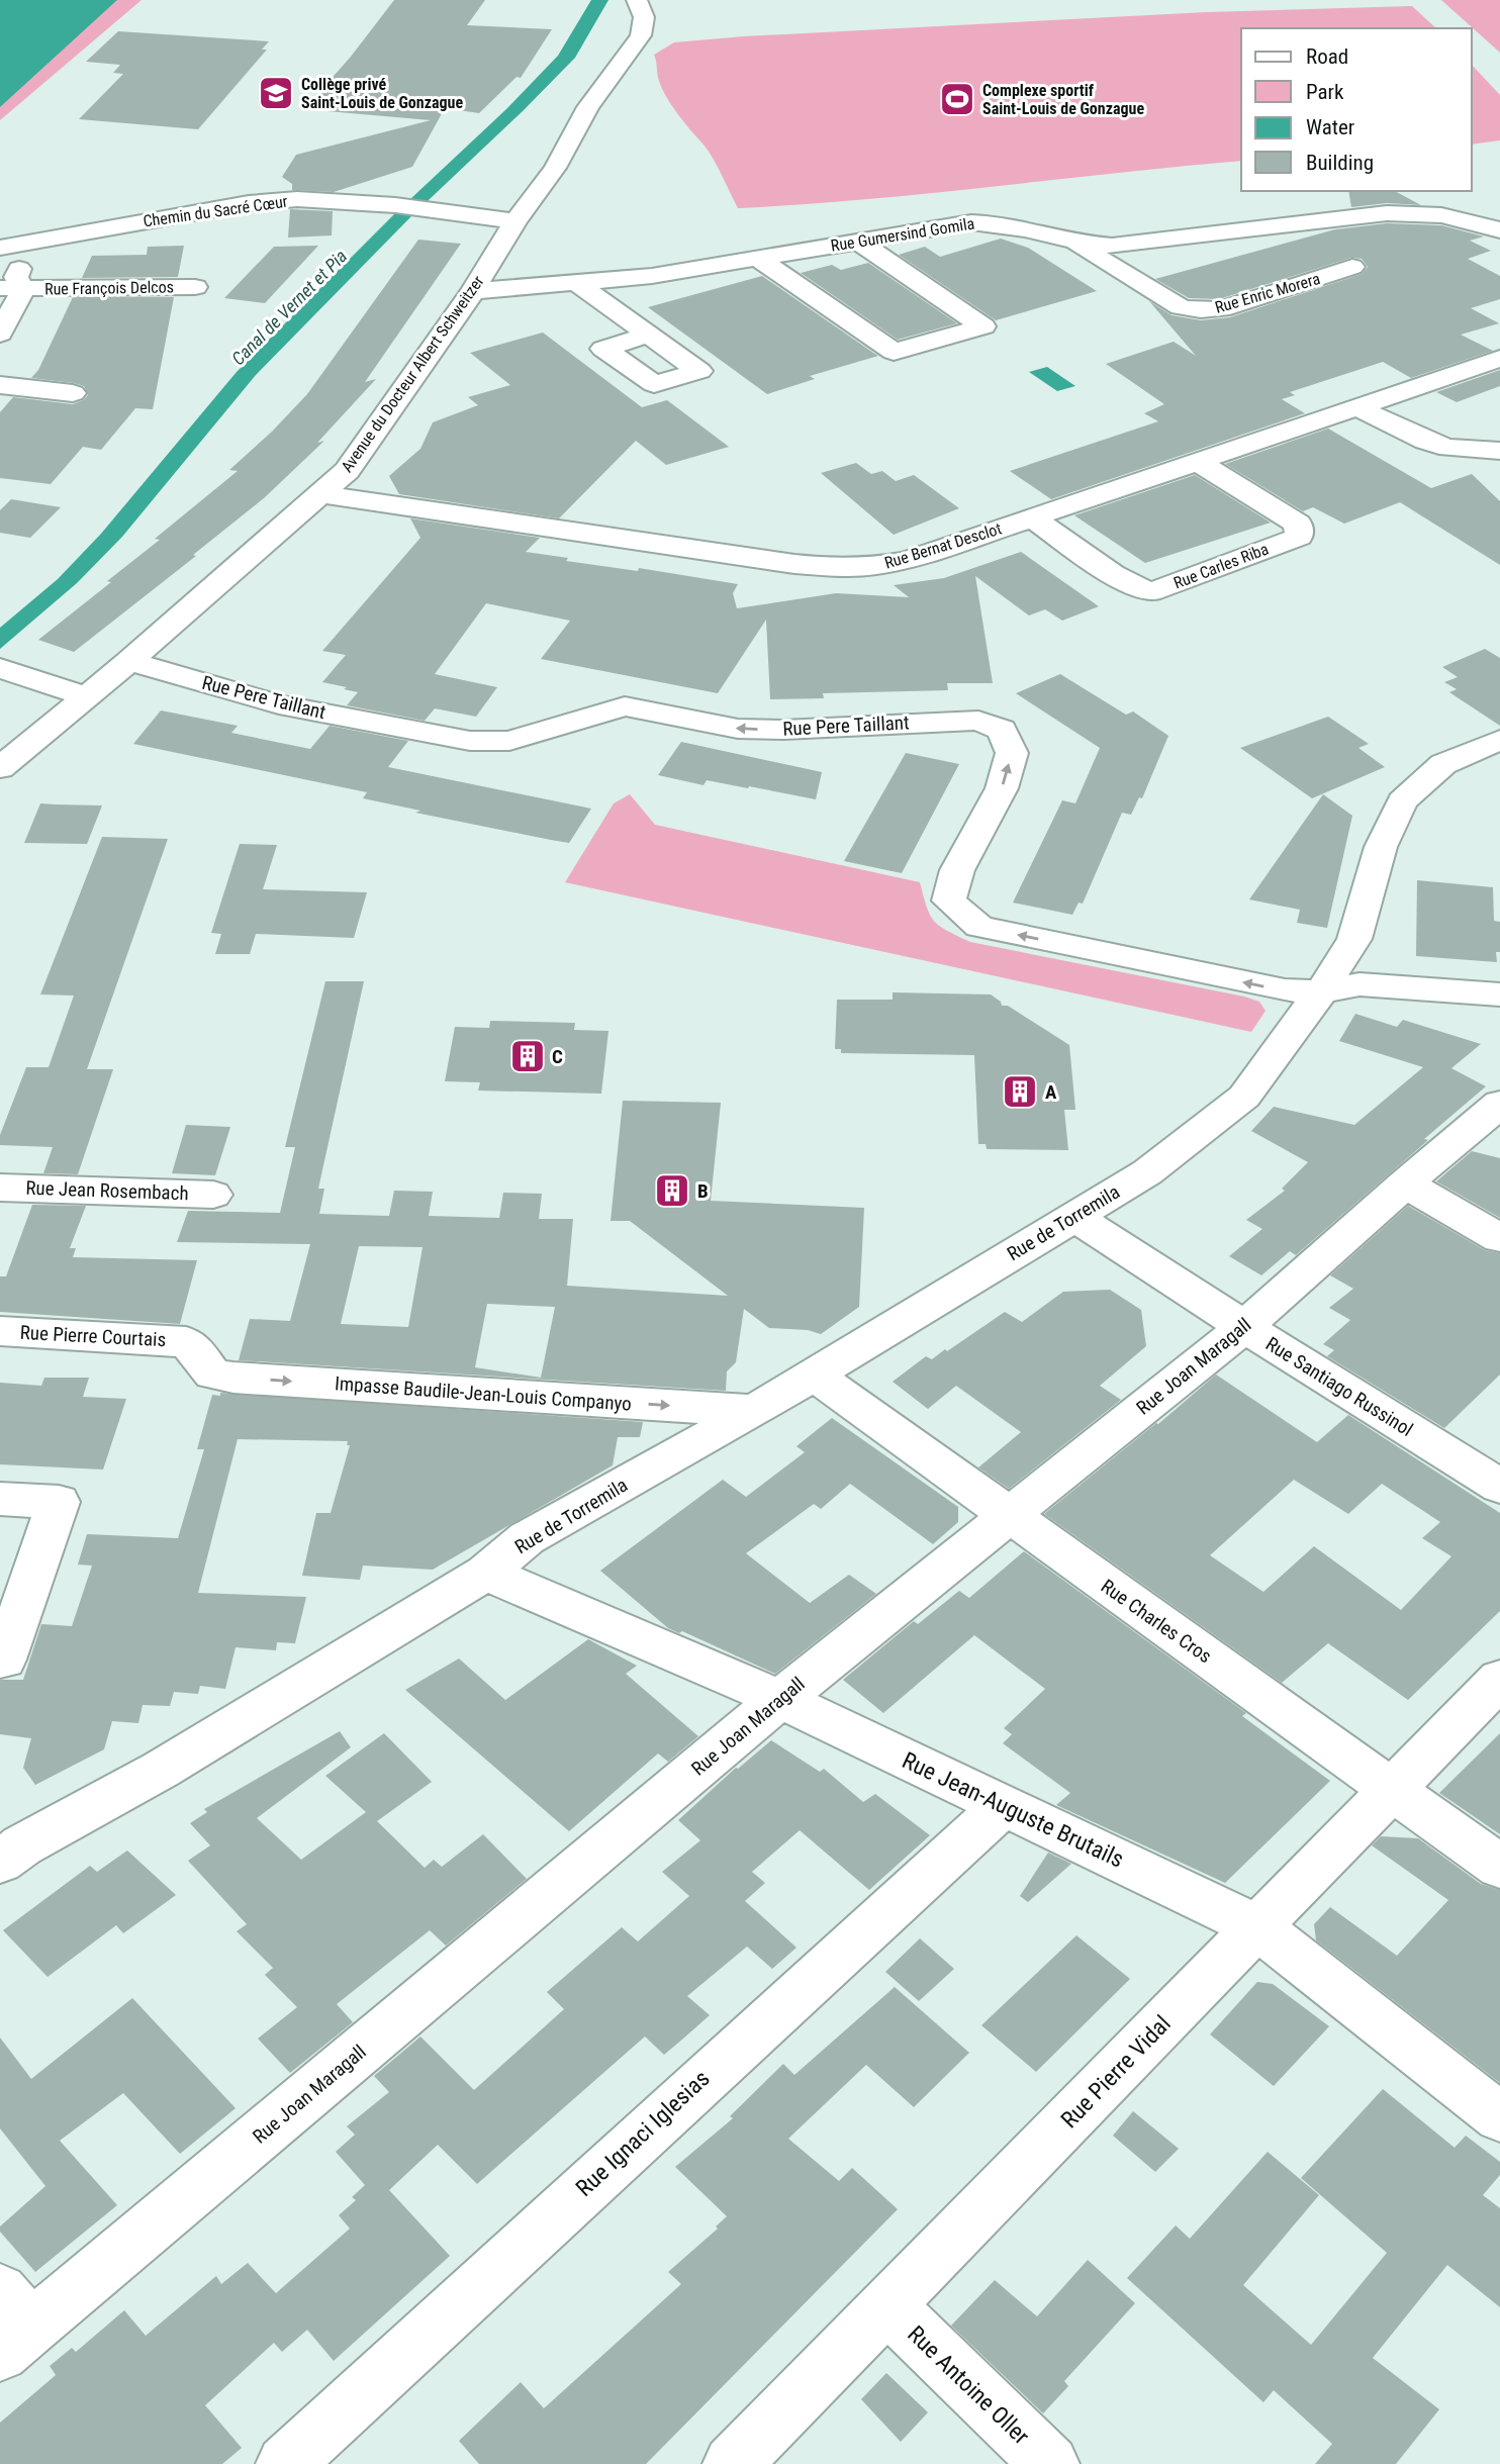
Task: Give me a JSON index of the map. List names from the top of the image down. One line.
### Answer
{"streets":{"street":["Chemin du Sacré Cœur","Rue Gumersind Gomila","Rue François Delcos","Rue Enric Morera","Avenue du Docteur Albert Schweitzer","Rue Bernat Desclot","Rue Carles Riba","Rue Pere Taillant","Rue Jean Rosembach","Rue de Torremila","Rue Pierre Courtais","Rue Joan Maragall","Rue Santiago Russinol","Impasse Baudile-Jean-Louis Companyo","Rue Charles Cros","Rue Jean-Auguste Brutails","Rue Pierre Vidal","Rue Ignaci Iglesias","Rue Antoine Oller"]},"crossings":[["Chemin du Sacré Cœur","Rue François Delcos"],["Chemin du Sacré Cœur","Avenue du Docteur Albert Schweitzer"],["Rue Gumersind Gomila","Rue Enric Morera"],["Rue Gumersind Gomila","Avenue du Docteur Albert Schweitzer"],["Avenue du Docteur Albert Schweitzer","Rue Bernat Desclot"],["Avenue du Docteur Albert Schweitzer","Rue Pere Taillant"],["Rue Bernat Desclot","Rue Carles Riba"],["Rue Pere Taillant","Rue de Torremila"],["Rue de Torremila","Rue Santiago Russinol"],["Rue de Torremila","Impasse Baudile-Jean-Louis Companyo"],["Rue de Torremila","Rue Charles Cros"],["Rue de Torremila","Rue Jean-Auguste Brutails"],["Rue Pierre Courtais","Impasse Baudile-Jean-Louis Companyo"],["Rue Joan Maragall","Rue Santiago Russinol"],["Rue Joan Maragall","Rue Charles Cros"],["Rue Joan Maragall","Rue Jean-Auguste Brutails"],["Rue Charles Cros","Rue Pierre Vidal"],["Rue Jean-Auguste Brutails","Rue Pierre Vidal"],["Rue Jean-Auguste Brutails","Rue Ignaci Iglesias"],["Rue Pierre Vidal","Rue Antoine Oller"]],"one_way":["Rue Pere Taillant","Impasse Baudile-Jean-Louis Companyo"],"water":["Canal de Vernet et Pia"],"places":{"school or university":["Collège privé Saint-Louis de Gonzague"],"sports":["Complexe sportif Saint-Louis de Gonzague"],"building":["C","A","B"]},"legend":["Road","Park","Water","Building"]}
